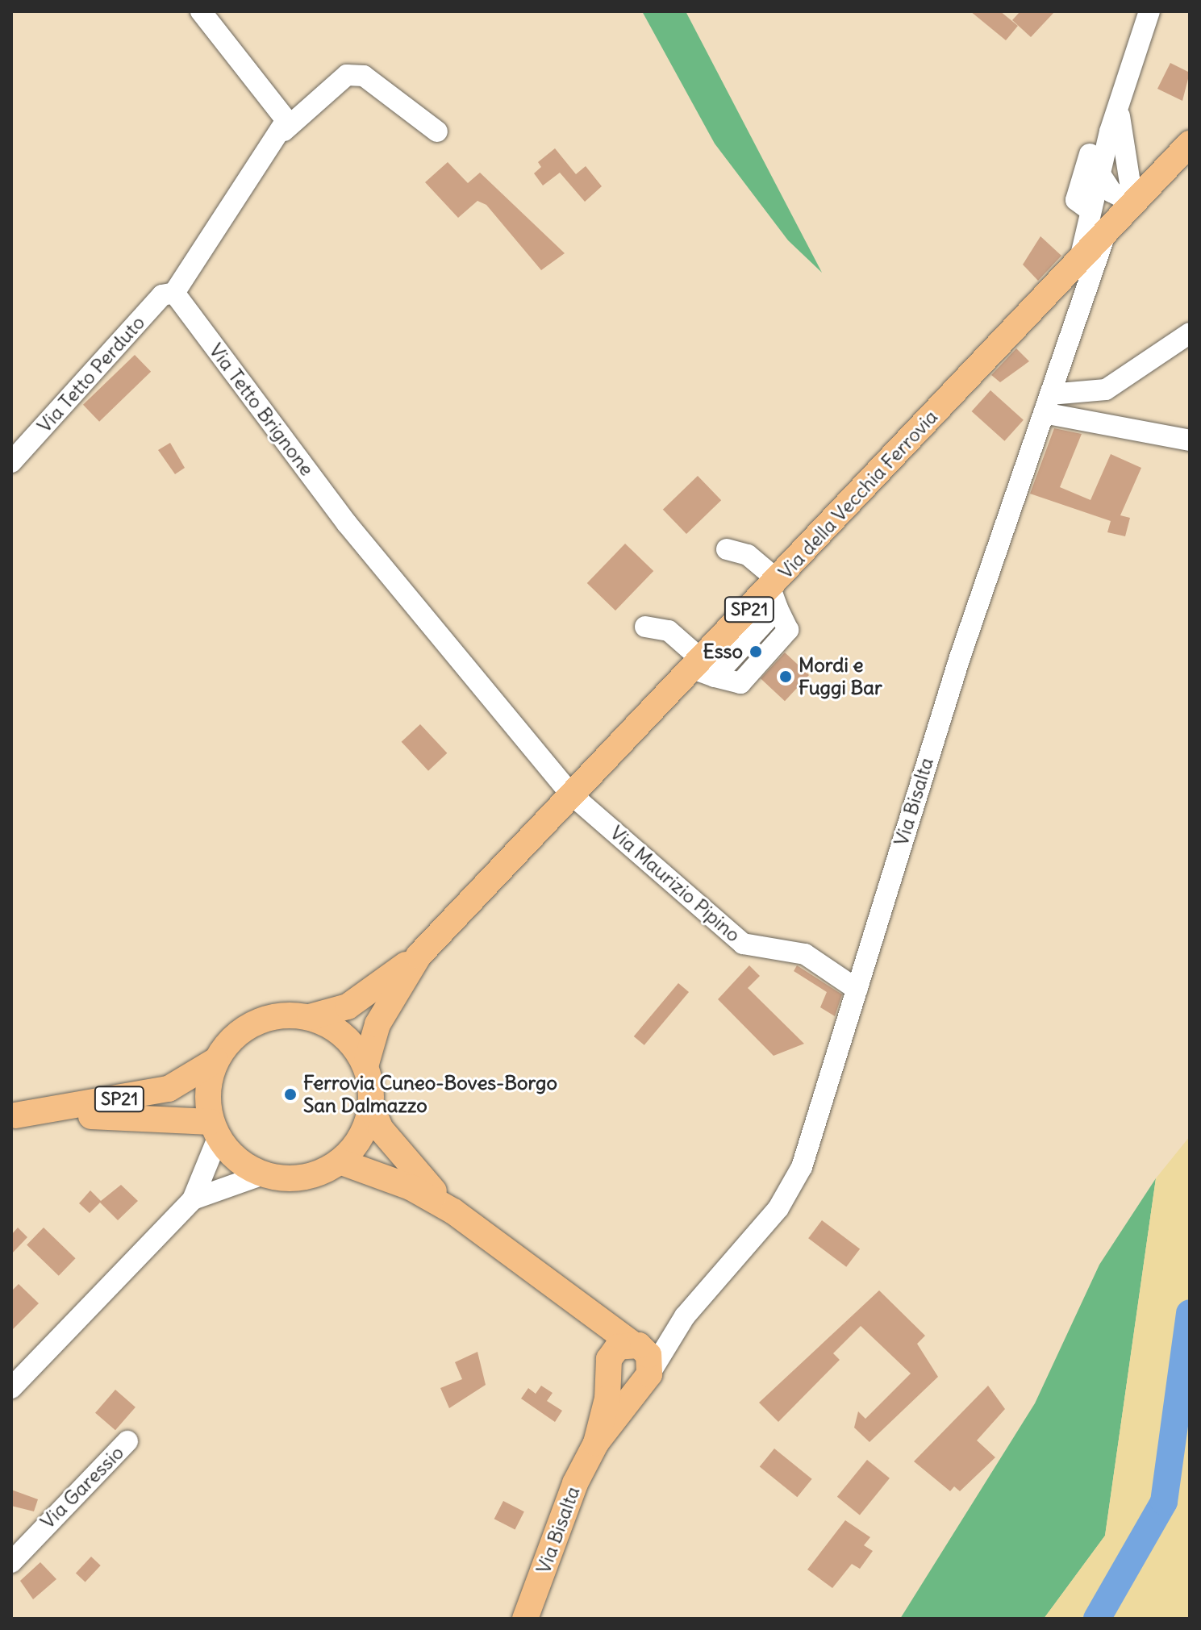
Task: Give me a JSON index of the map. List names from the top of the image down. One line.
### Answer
{"streets":{"main road":["Via della Vecchia Ferrovia","SP21","Via Bisalta"],"street":["Via Tetto Perduto","Via Tetto Brignone","Via Maurizio Pipino","Via Garessio"]},"crossings":[["Via Tetto Perduto","Via Tetto Brignone"],["Via Tetto Brignone","Via della Vecchia Ferrovia"],["Via Tetto Brignone","Via Maurizio Pipino"],["Via della Vecchia Ferrovia","SP21"],["Via della Vecchia Ferrovia","Via Bisalta"],["Via della Vecchia Ferrovia","Via Maurizio Pipino"],["Via Bisalta","Via Maurizio Pipino"]],"places":["Esso","Mordi e Fuggi Bar","Ferrovia Cuneo-Boves-Borgo San Dalmazzo"]}
